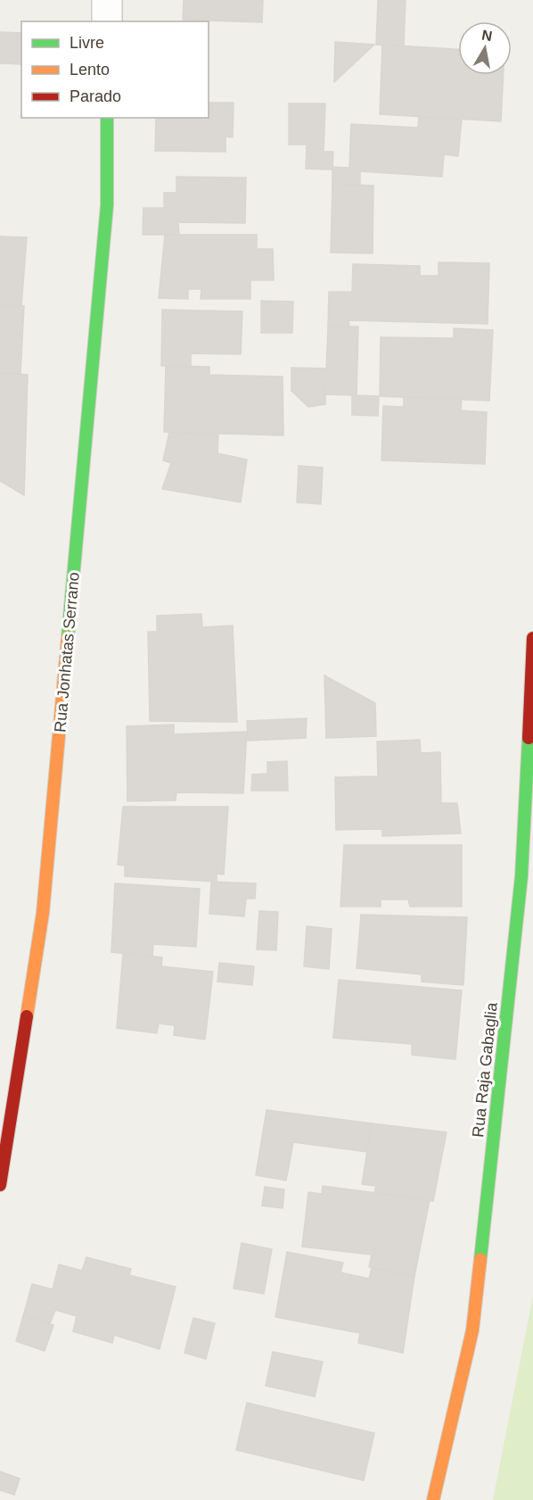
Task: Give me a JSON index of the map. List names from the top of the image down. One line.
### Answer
{"streets":{"street":["Rua Jonhatas Serrano","Rua Raja Gabaglia"]},"legend":["Livre","Lento","Parado"],"north":"top"}
